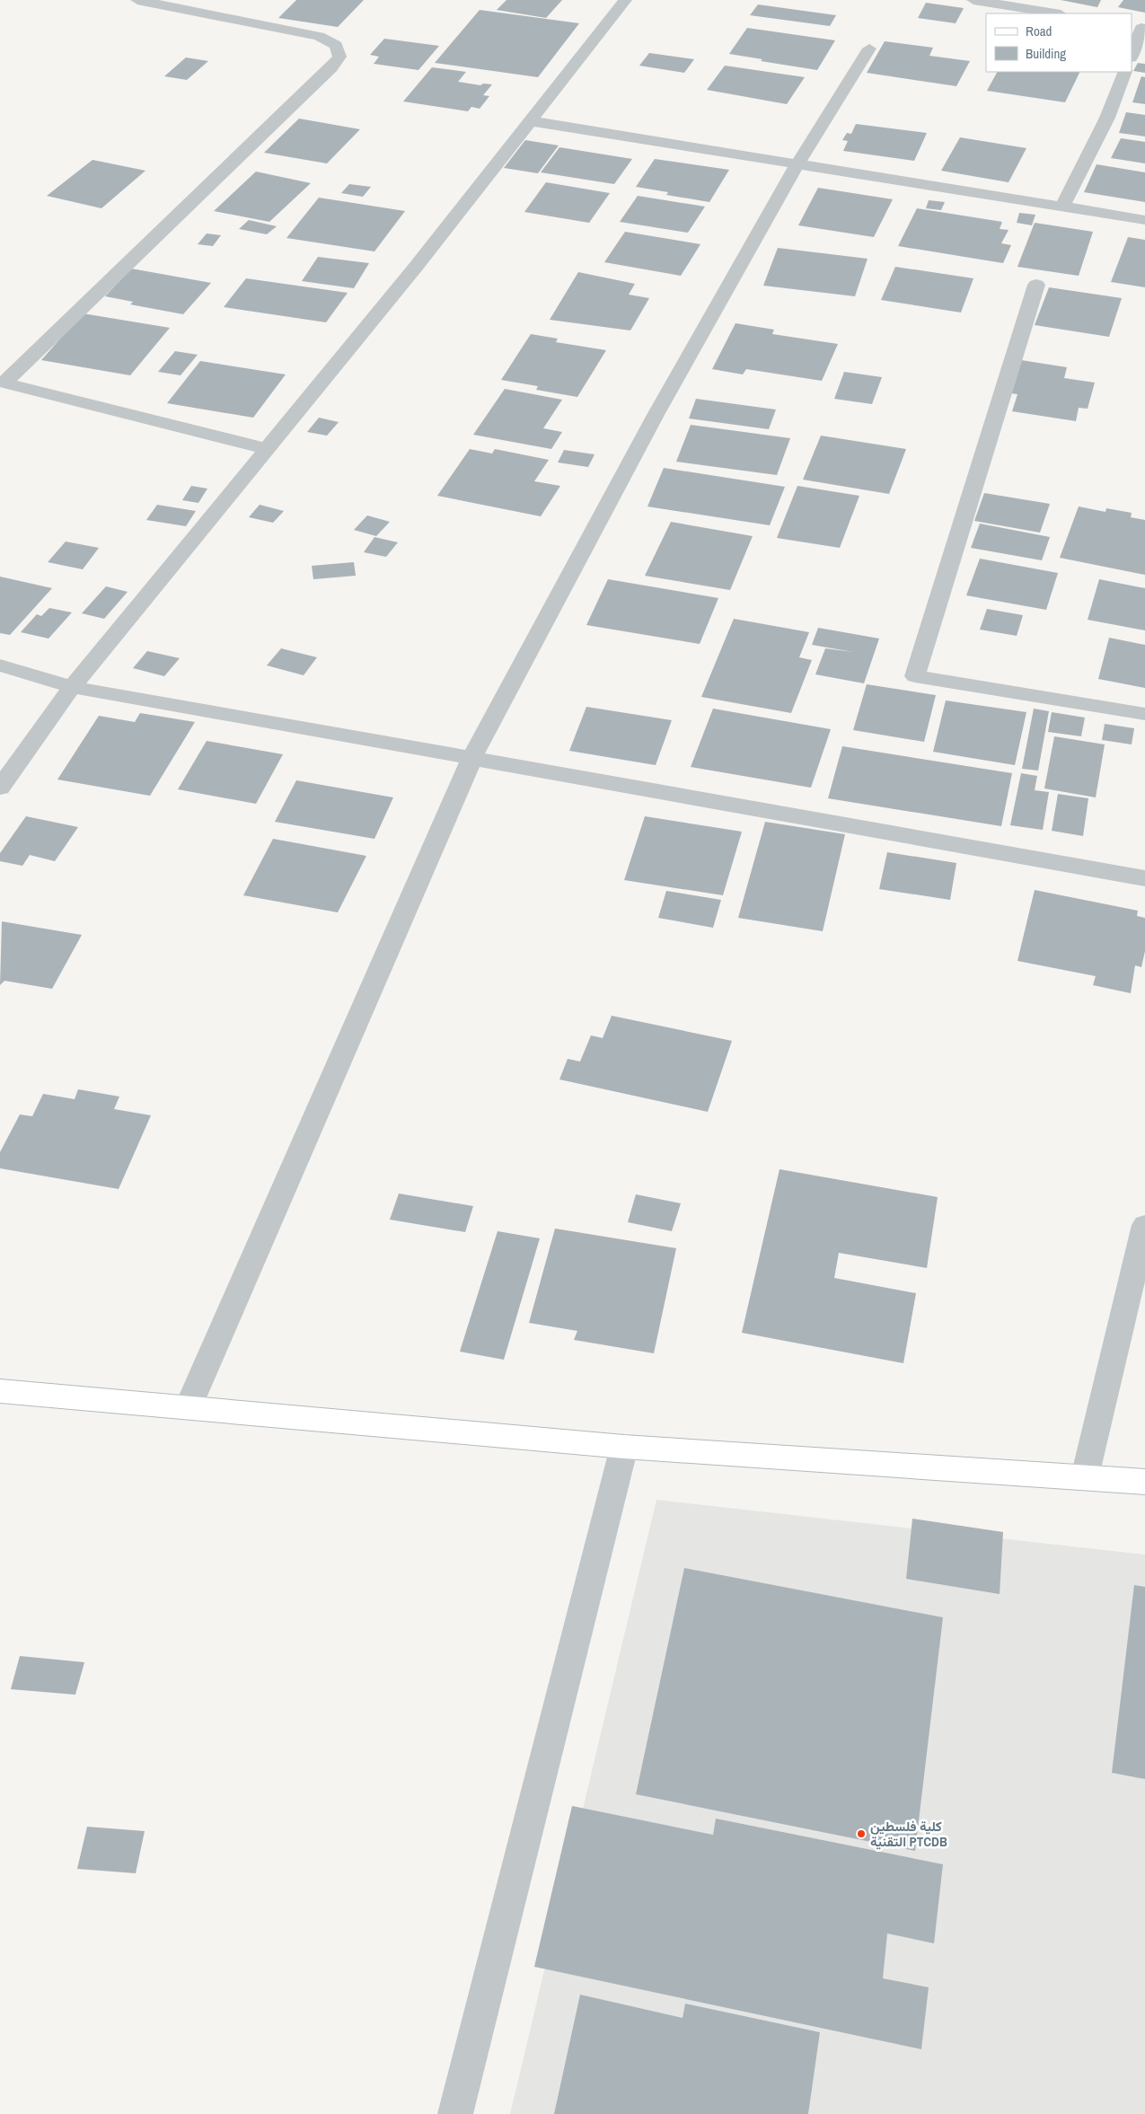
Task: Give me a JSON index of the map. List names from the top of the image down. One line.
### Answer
{"places":["كلية فلسطين التقنية PTCDB"],"legend":["Road","Building"]}
